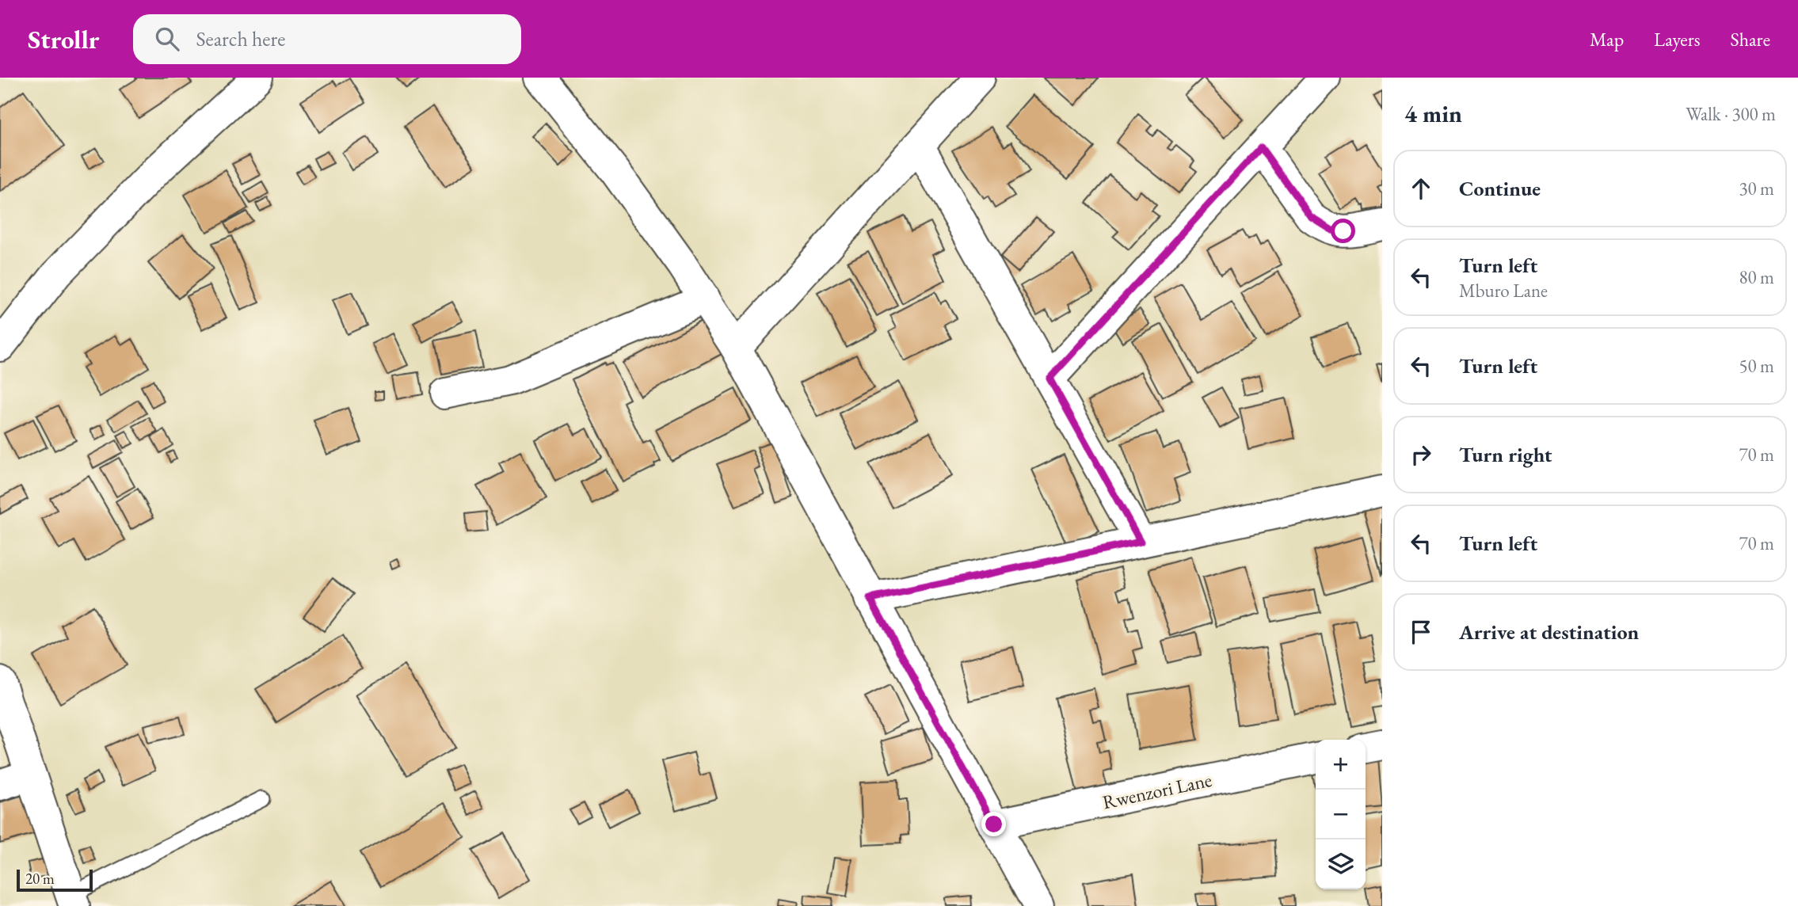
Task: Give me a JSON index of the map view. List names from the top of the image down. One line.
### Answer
{"streets":{"street":["Rwenzori Lane"]},"scale_bar":"20 m","page":{"header":"Strollr","search":"Search here","nav":["Map","Layers","Share"],"heading":["4 min","Walk · 300 m"],"list":[["Continue","30 m"],["Turn left","Mburo Lane","80 m"],["Turn left","50 m"],["Turn right","70 m"],["Turn left","70 m"],"Arrive at destination"],"map_buttons":["+","−"],"scale":"20 m"}}
